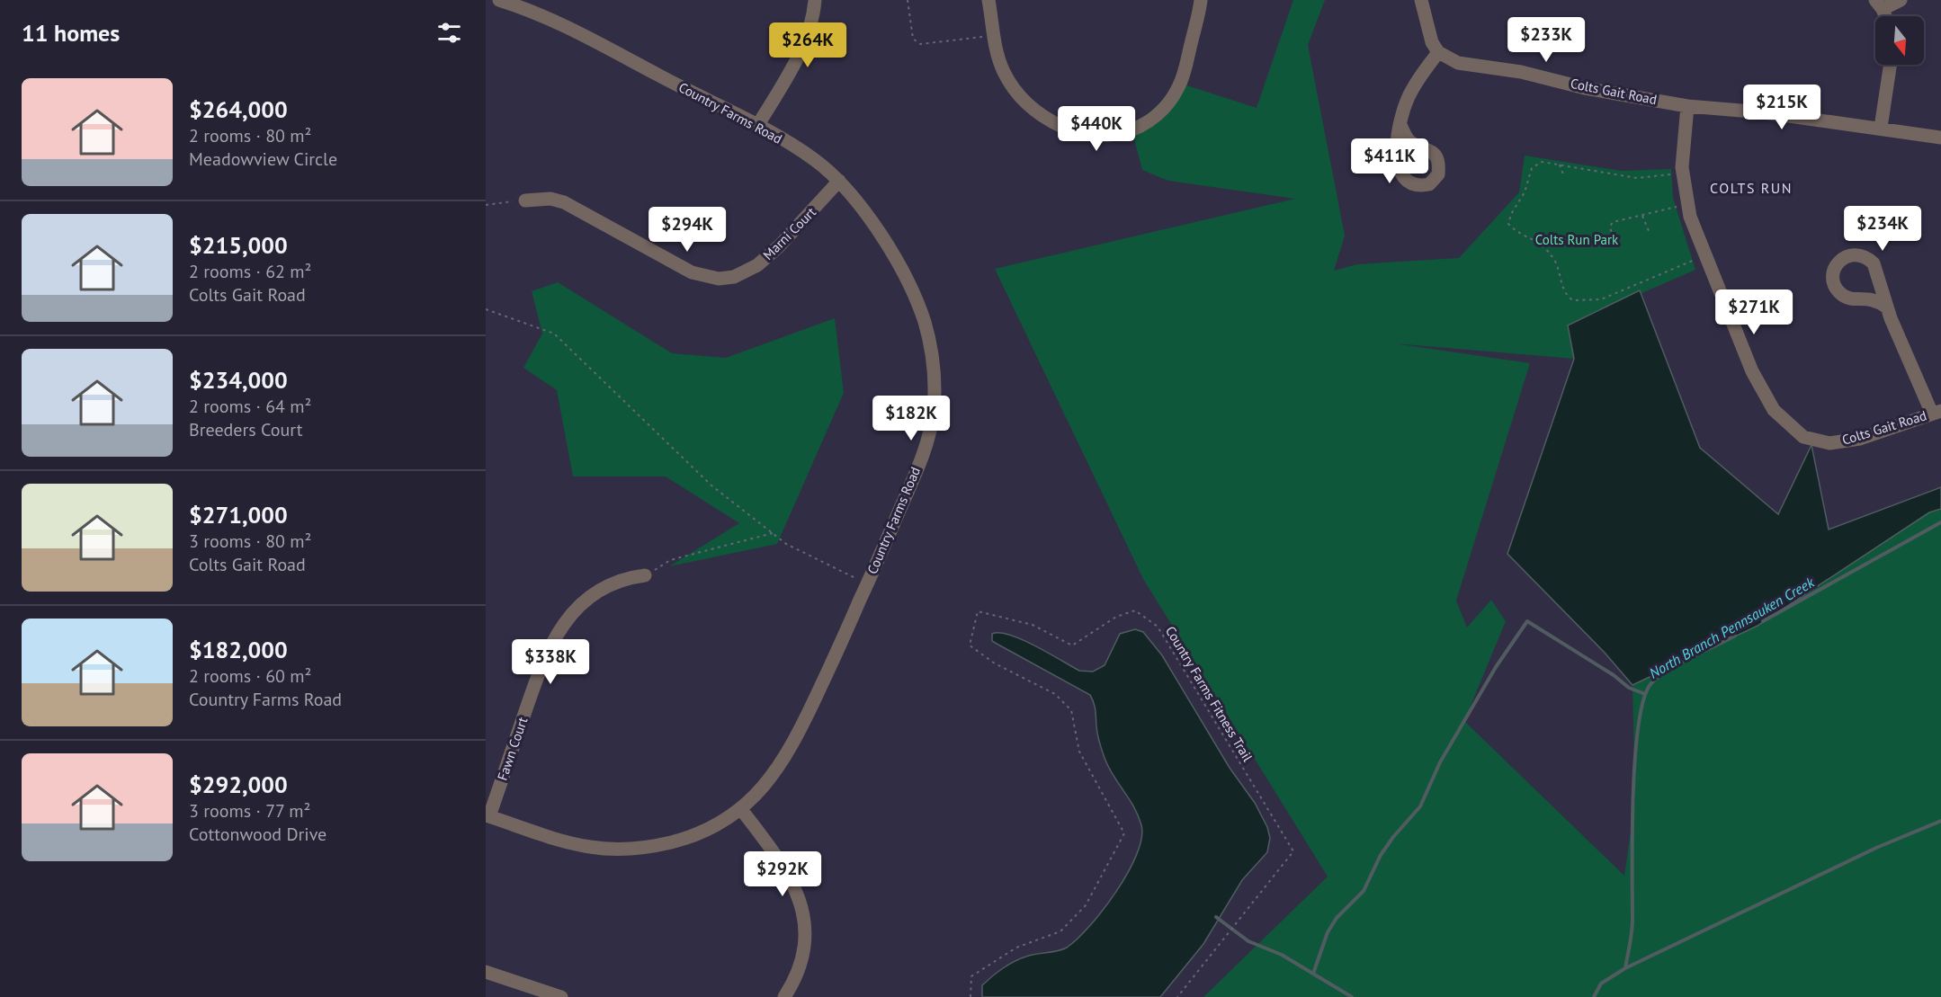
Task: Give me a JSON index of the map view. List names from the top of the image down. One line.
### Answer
{"streets":{"street":["Colts Gait Road","Country Farms Road","Marni Court","Fawn Court"],"path":["Country Farms Fitness Trail"]},"crossings":[["Country Farms Road","Marni Court"],["Country Farms Road","Fawn Court"]],"districts":["COLTS RUN"],"water":["North Branch Pennsauken Creek"],"parks":["Colts Run Park"],"north":"bottom","page":{"heading":"11 homes","price":["$233K","$264K","$215K","$440K","$411K","$234K","$294K","$271K","$182K","$338K","$292K"],"list":[{"name":"$264,000","note":"2 rooms · 80 m² · Meadowview Circle"},{"name":"$215,000","note":"2 rooms · 62 m² · Colts Gait Road"},{"name":"$234,000","note":"2 rooms · 64 m² · Breeders Court"},{"name":"$271,000","note":"3 rooms · 80 m² · Colts Gait Road"},{"name":"$182,000","note":"2 rooms · 60 m² · Country Farms Road"},{"name":"$292,000","note":"3 rooms · 77 m² · Cottonwood Drive"}]}}
